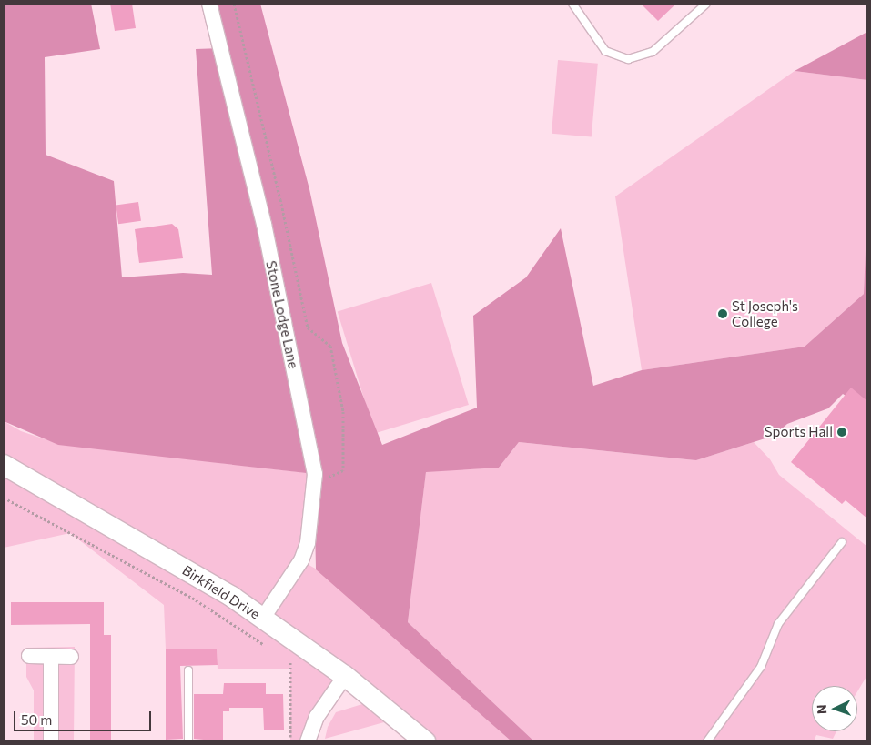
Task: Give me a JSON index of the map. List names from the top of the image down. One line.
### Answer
{"streets":{"street":["Stone Lodge Lane","Birkfield Drive"]},"crossings":[["Stone Lodge Lane","Birkfield Drive"]],"places":["St Joseph's College","Sports Hall"],"scale_bar":"50 m","north":"left"}
